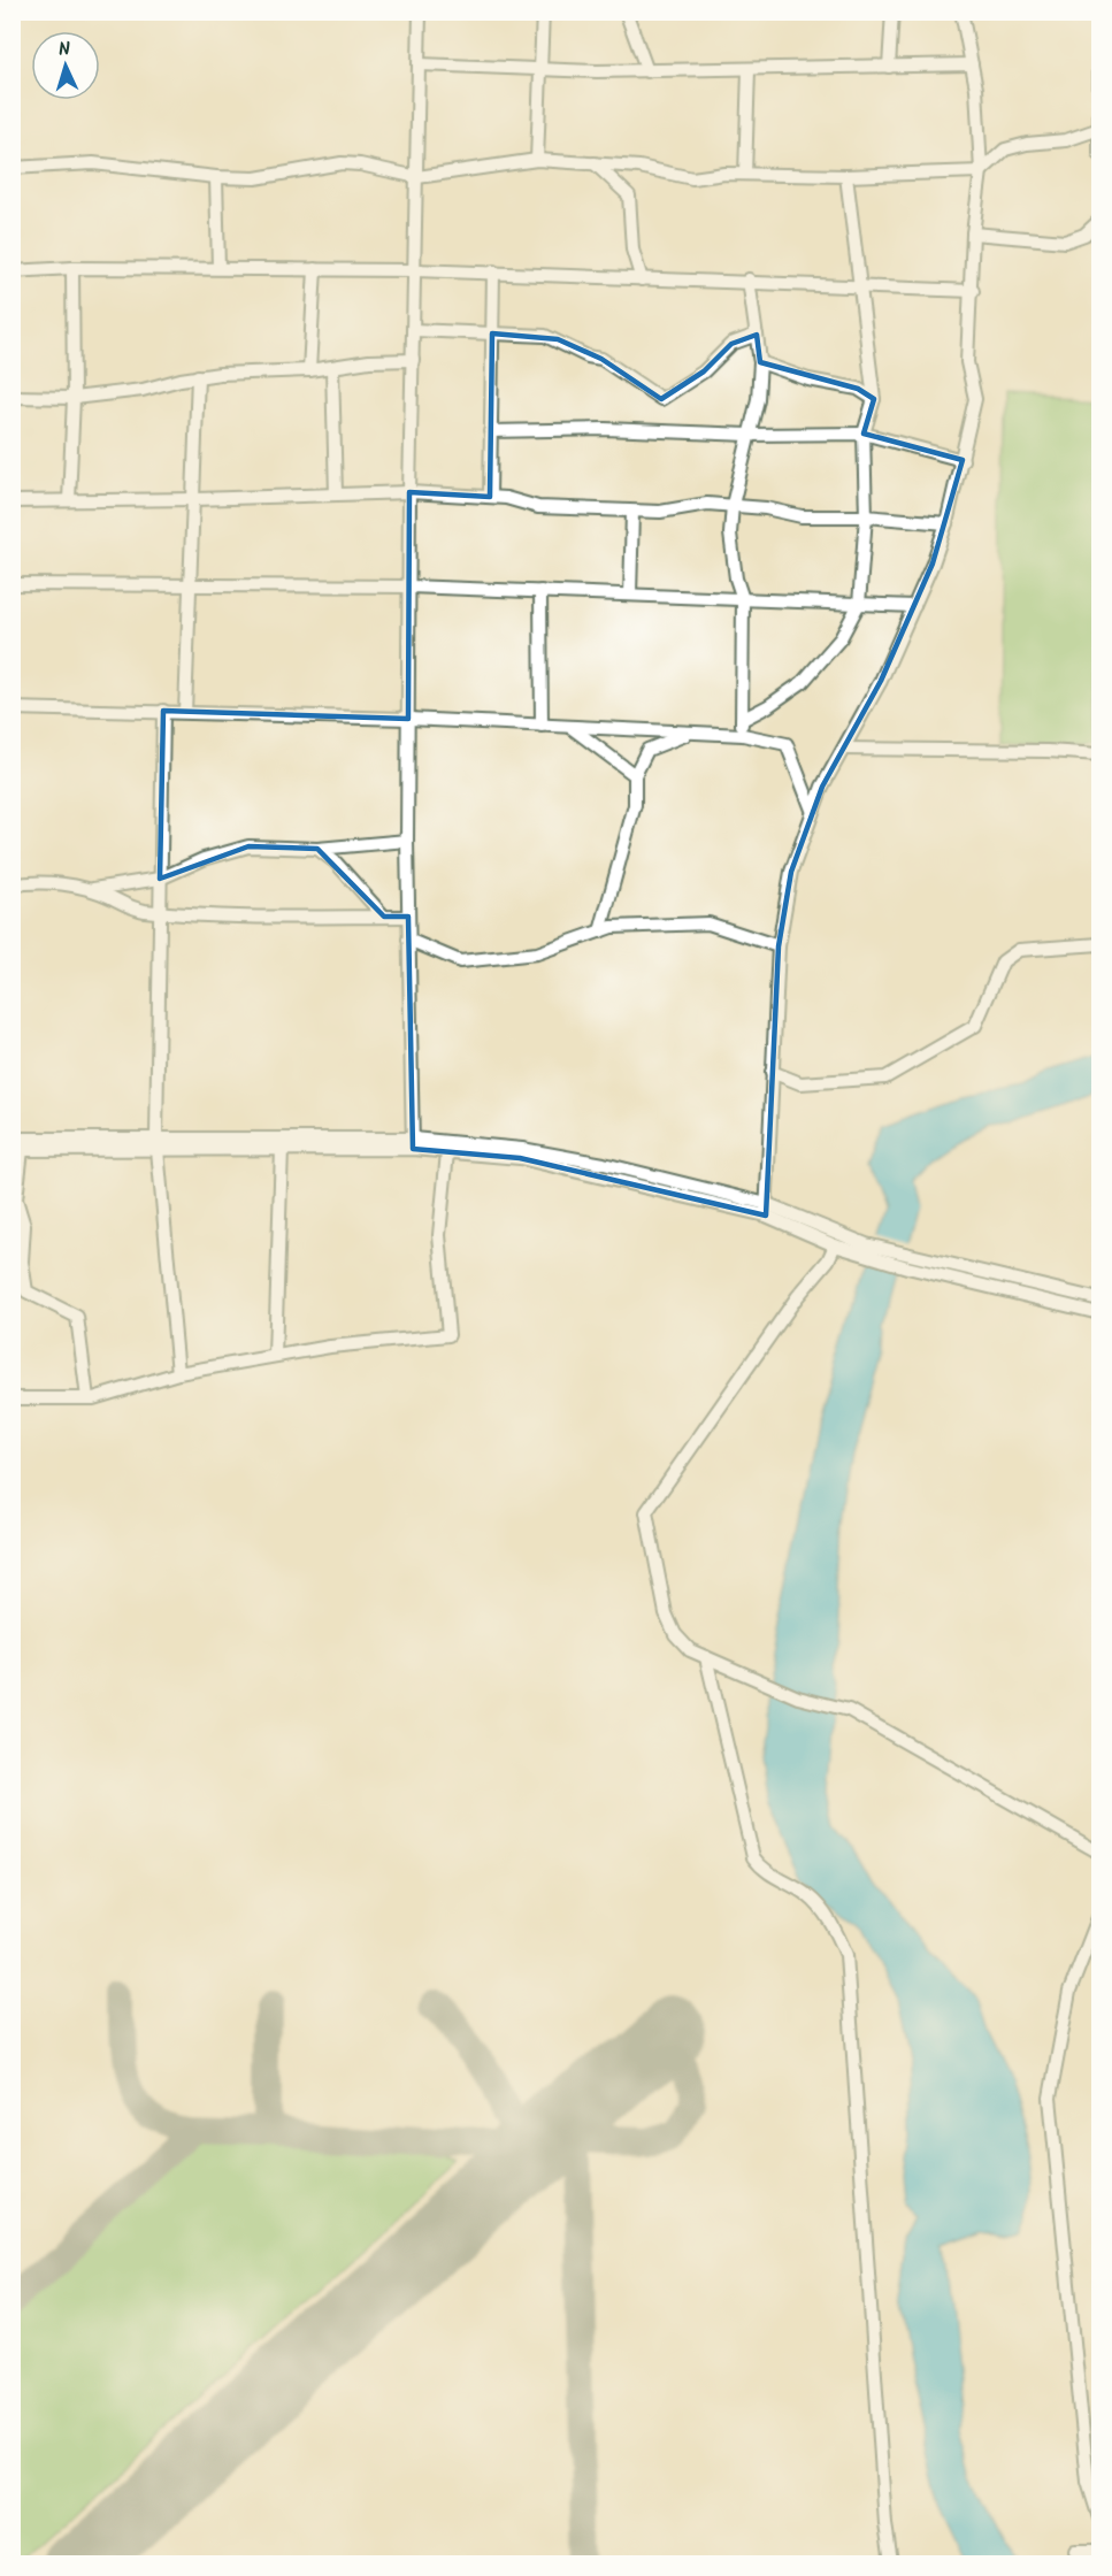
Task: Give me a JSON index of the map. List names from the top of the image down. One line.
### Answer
{"north":"top"}
